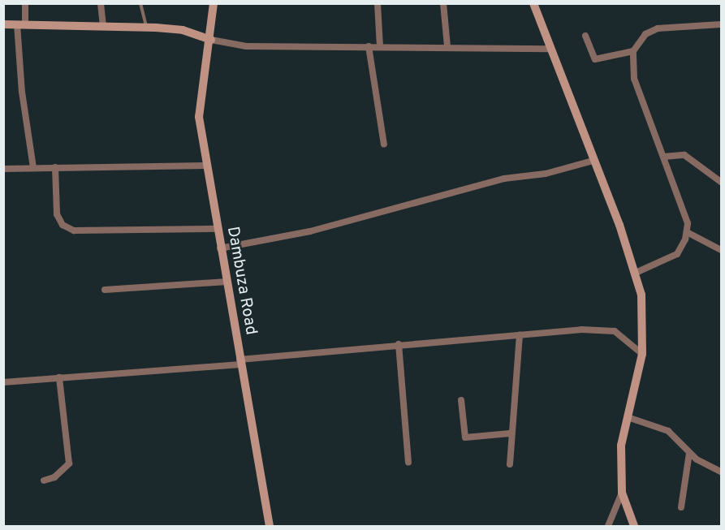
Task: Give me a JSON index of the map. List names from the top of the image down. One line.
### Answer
{"streets":{"street":["Dambuza Road"]}}
